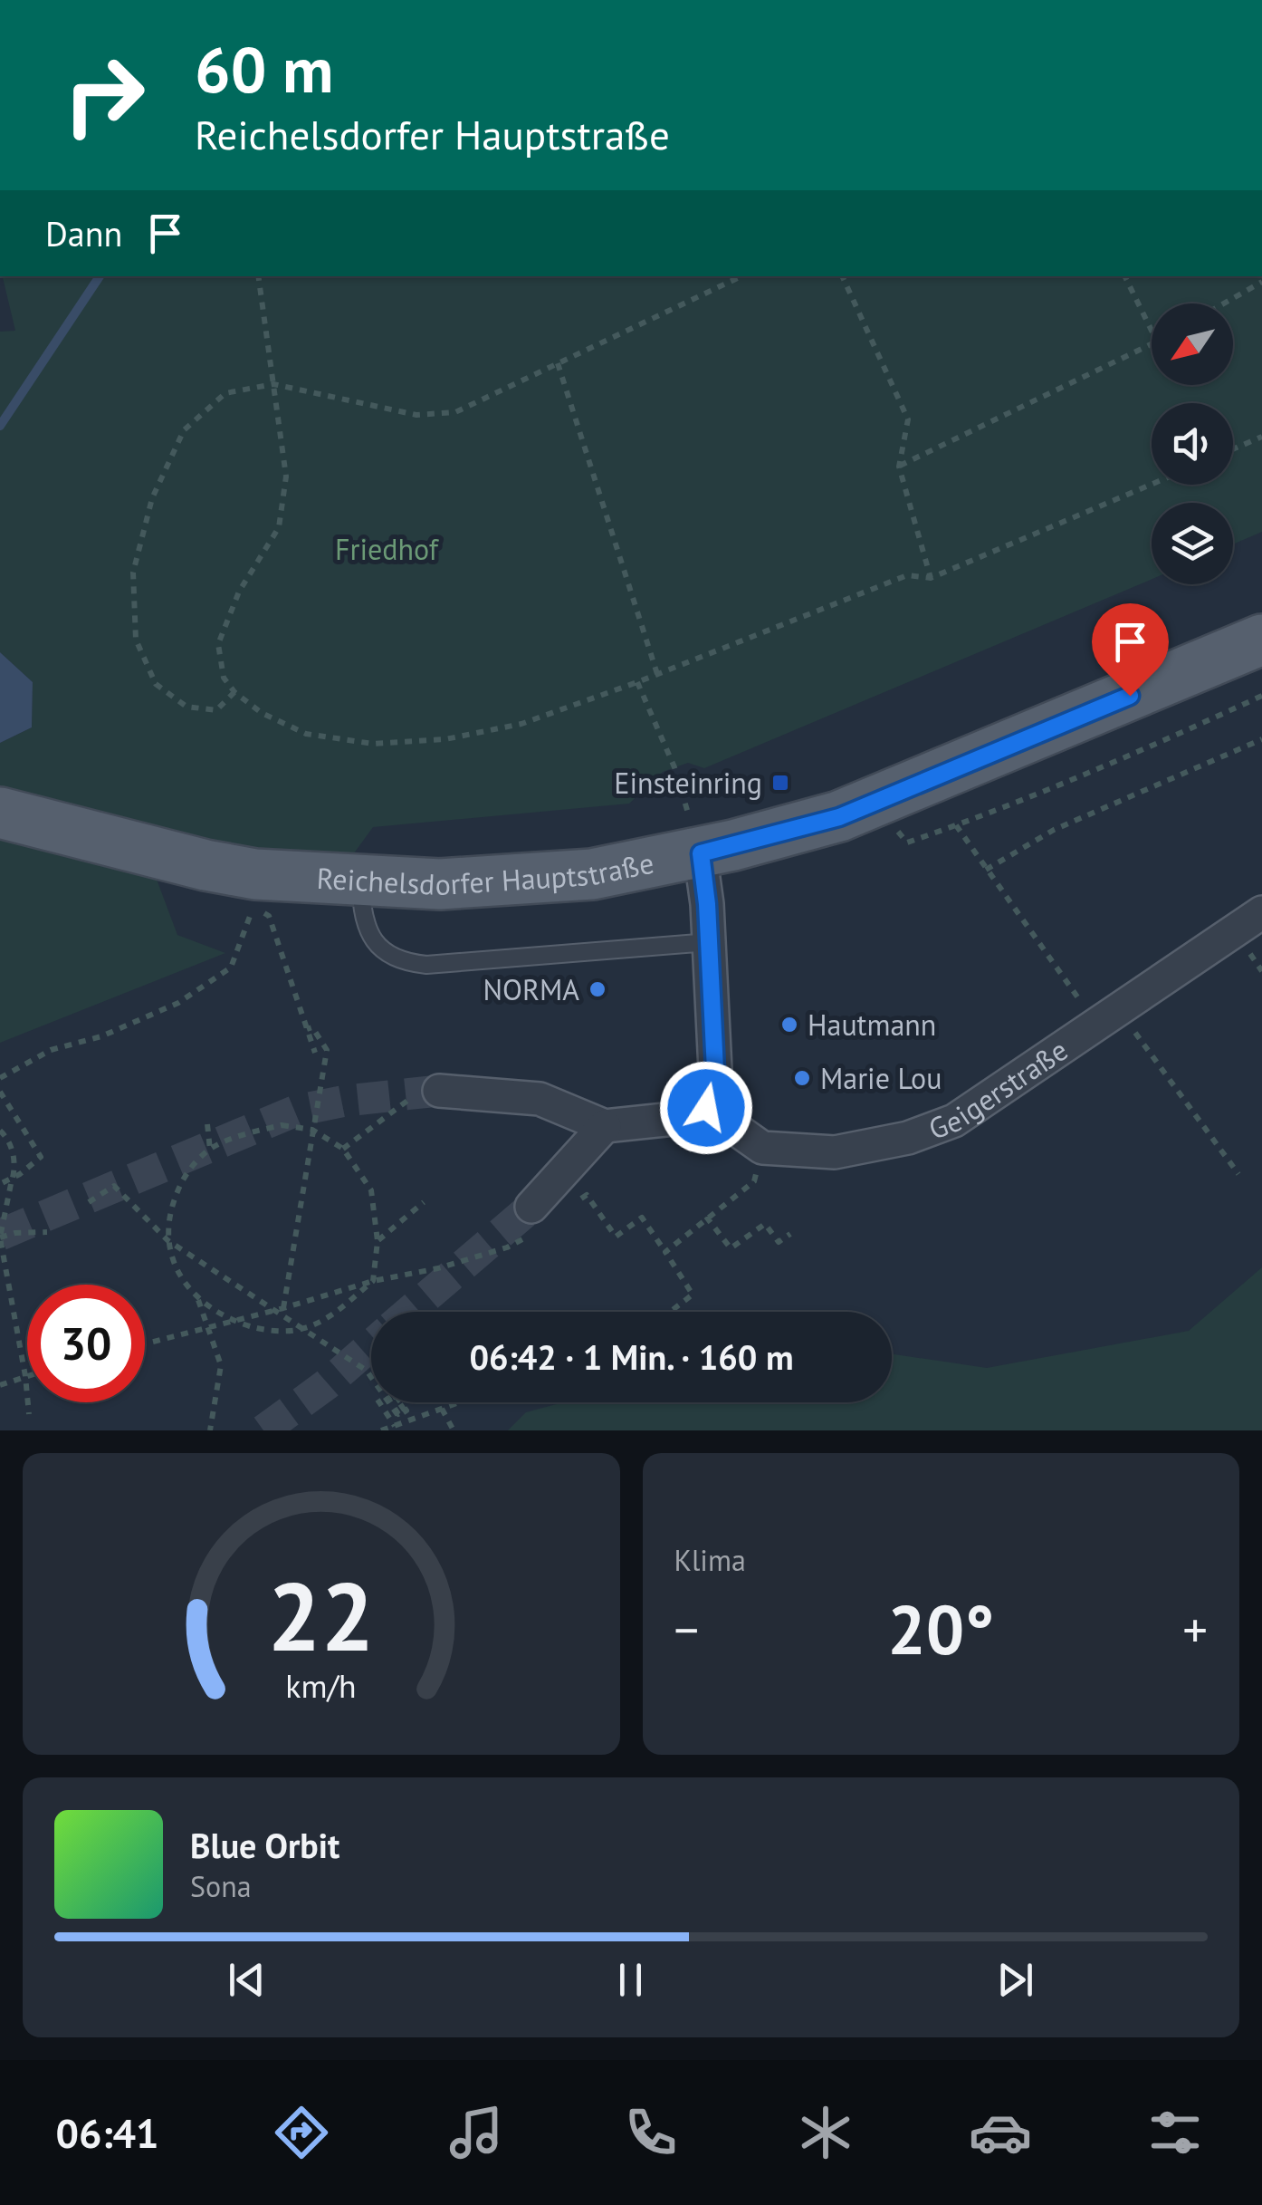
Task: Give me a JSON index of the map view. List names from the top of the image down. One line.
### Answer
{"streets":{"main road":["Reichelsdorfer Hauptstraße"],"street":["Geigerstraße"]},"parks":["Friedhof"],"places":{"transit":["Einsteinring"],"other":["NORMA","Hautmann","Marie Lou"]},"north":"bottom left","page":{"turn":["60 m","Reichelsdorfer Hauptstraße"],"then":"Dann","limit":"30","trip":"06:42 · 1 Min. · 160 m","tile":"Klima","heat":["−","20°","+"],"song":["Blue Orbit","Sona"],"tabs":"06:41","gauge":["22","km/h"]}}
